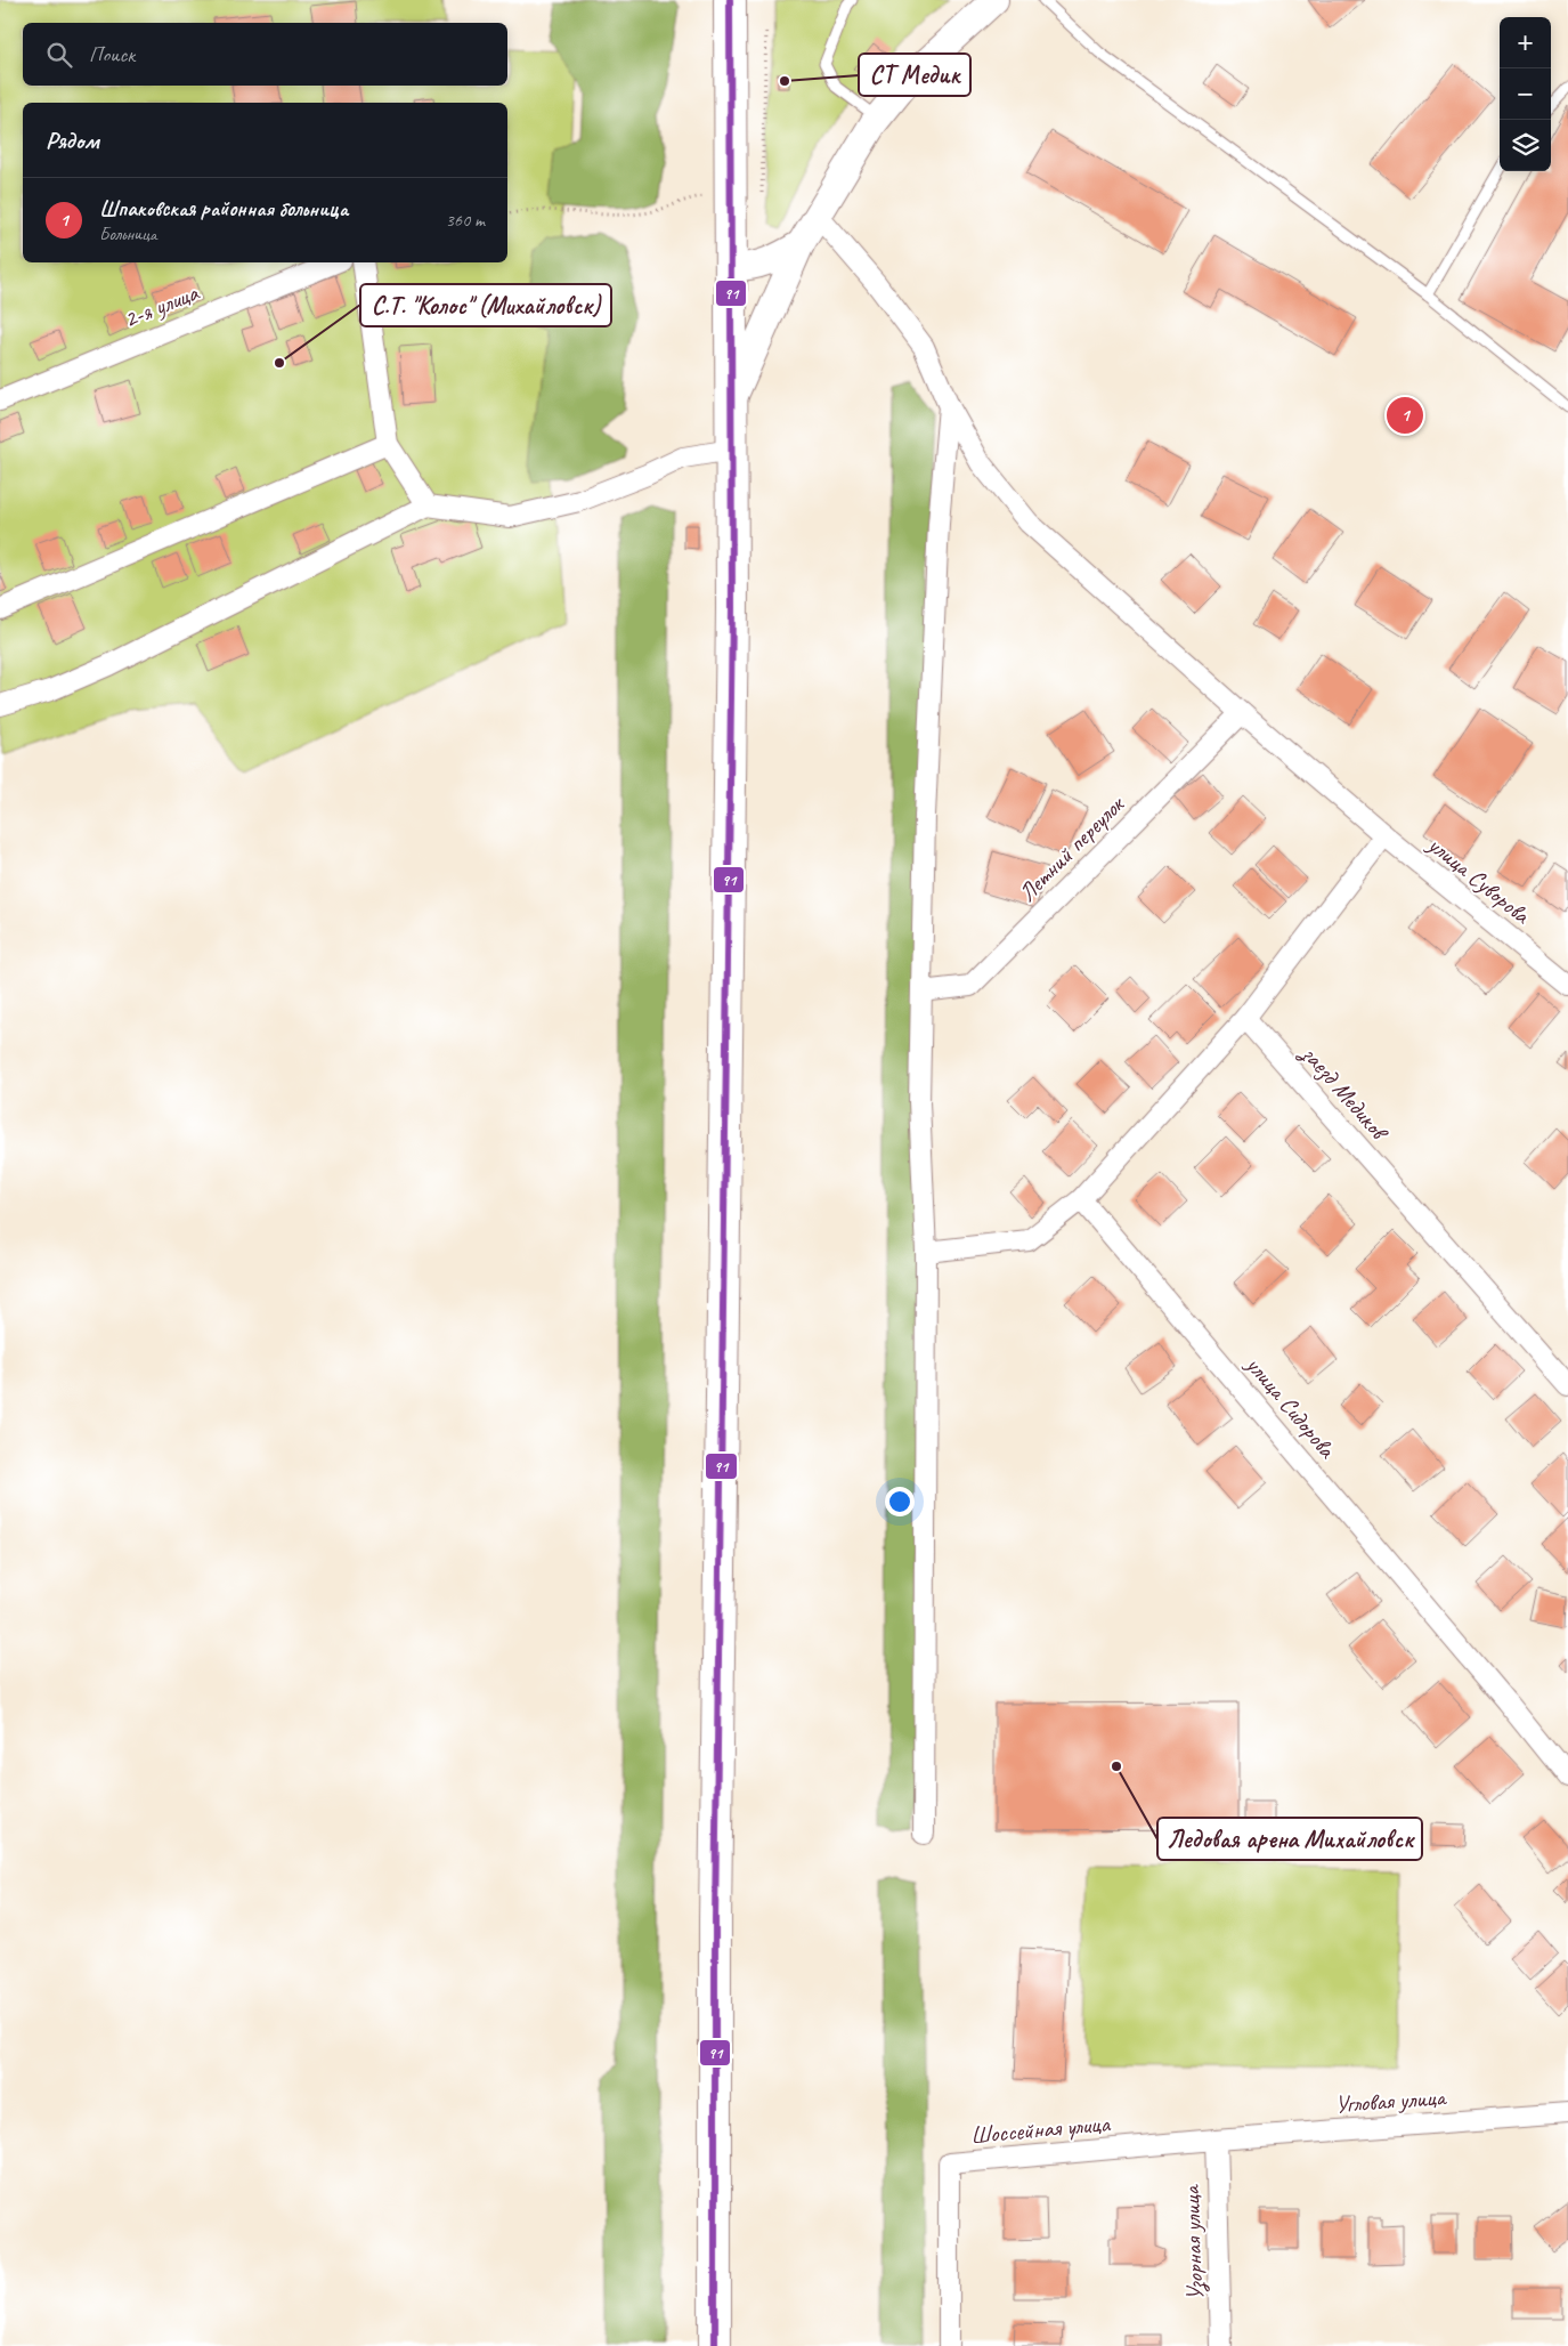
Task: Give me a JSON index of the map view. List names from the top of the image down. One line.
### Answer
{"streets":{"street":["2-я улица","Летний переулок","улица Суворова","заезд Медиков","улица Сидорова","Угловая улица","Шоссейная улица","Узорная улица"]},"crossings":[["Летний переулок","улица Суворова"],["Угловая улица","Шоссейная улица"],["Угловая улица","Узорная улица"],["Шоссейная улица","Узорная улица"]],"places":["СТ Медик","С.Т. \"Колос\" (Михайловск)","Ледовая арена Михайловск"],"lines":["transit line 91"],"page":{"map_buttons":["+","−"],"search":"Поиск","heading":"Рядом","list":[{"mark":"1","name":"Шпаковская районная больница","note":"Больница","value":"360 m"}],"pins":"1"}}
